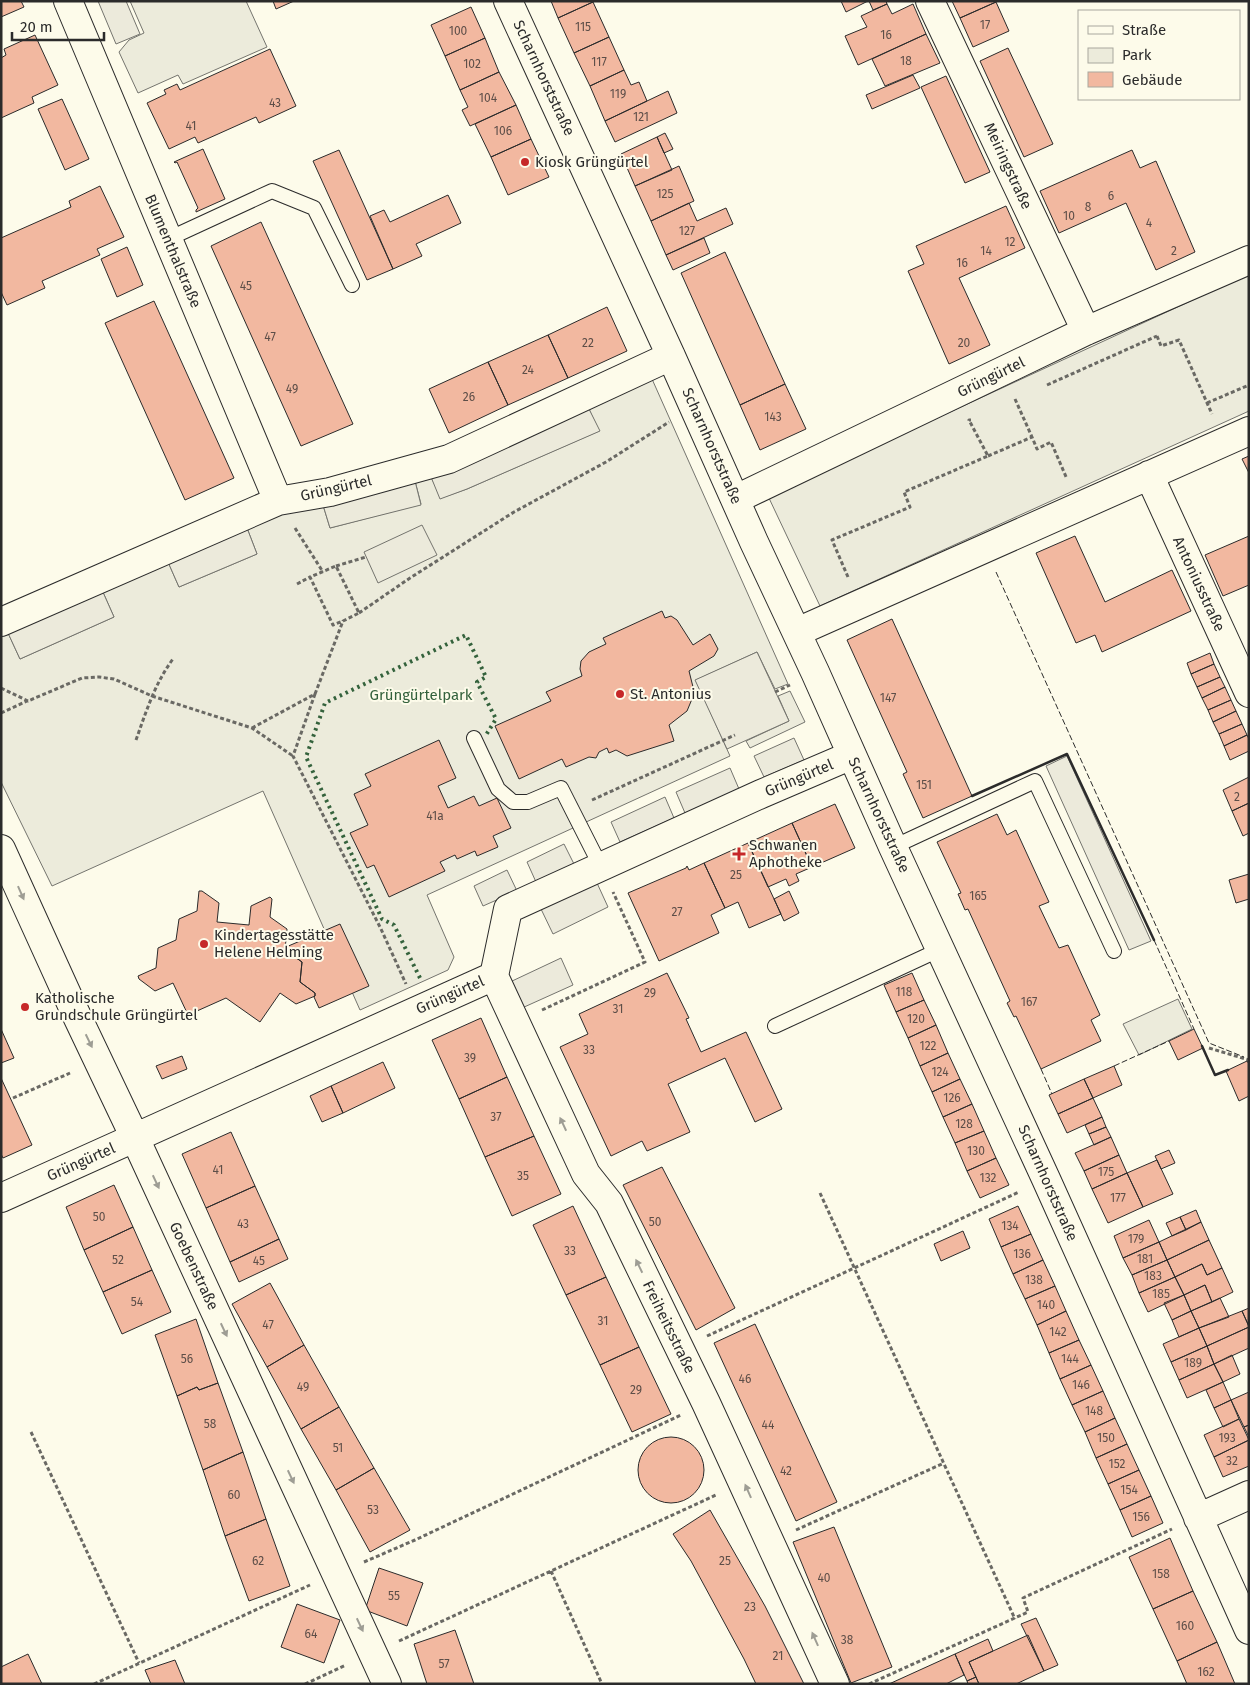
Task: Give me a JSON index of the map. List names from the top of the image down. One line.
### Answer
{"streets":{"street":["Scharnhorststraße","Meiringstraße","Blumenthalstraße","Grüngürtel","Antoniusstraße","Goebenstraße","Freiheitsstraße"]},"crossings":[["Scharnhorststraße","Grüngürtel"],["Meiringstraße","Grüngürtel"],["Blumenthalstraße","Grüngürtel"],["Grüngürtel","Goebenstraße"],["Grüngürtel","Freiheitsstraße"]],"one_way":["Goebenstraße","Freiheitsstraße"],"parks":["Grüngürtelpark"],"places":{"other":["Kiosk Grüngürtel","St. Antonius","Kindertagesstätte Helene Helming","Katholische Grundschule Grüngürtel"],"health":["Schwanen Aphotheke"]},"house_numbers":["17","115","100","16","18","117","102","119","104","43","121","41","106","125","6","8","10","4","127","12","14","2","16","45","47","22","20","24","49","26","143","147","151","2","41a","25","165","27","118","29","167","31","120","122","33","39","124","126","37","128","130","41","175","35","132","177","50","50","43","134","179","33","136","181","52","45","183","138","185","54","140","31","47","142","56","144","189","46","146","49","29","148","58","44","150","193","51","32","152","42","154","60","53","156","62","25","158","40","55","23","160","64","38","21","57","162"],"legend":["Straße","Park","Gebäude"],"scale_bar":"20 m"}
